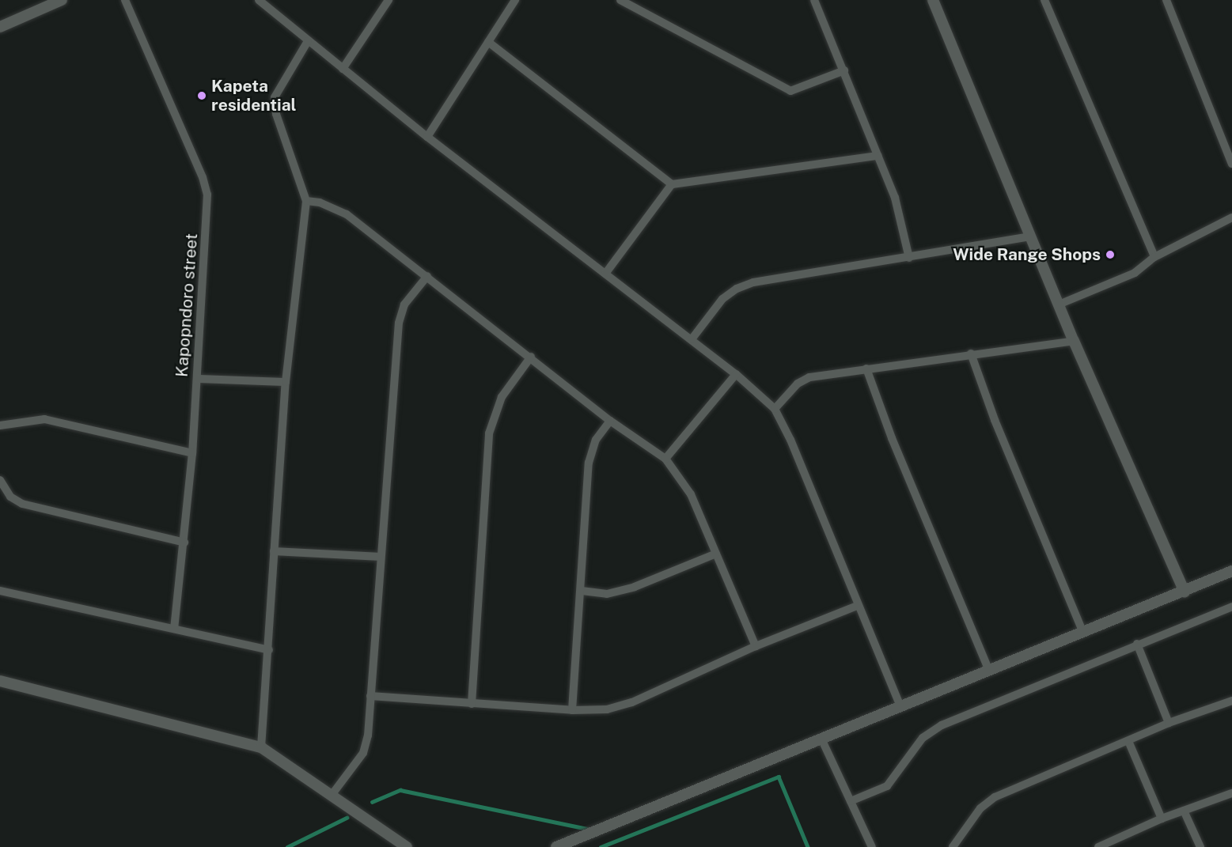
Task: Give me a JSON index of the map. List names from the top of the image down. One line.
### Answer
{"streets":{"street":["Kapopndoro street"]},"places":["Kapeta residential","Wide Range Shops"]}
